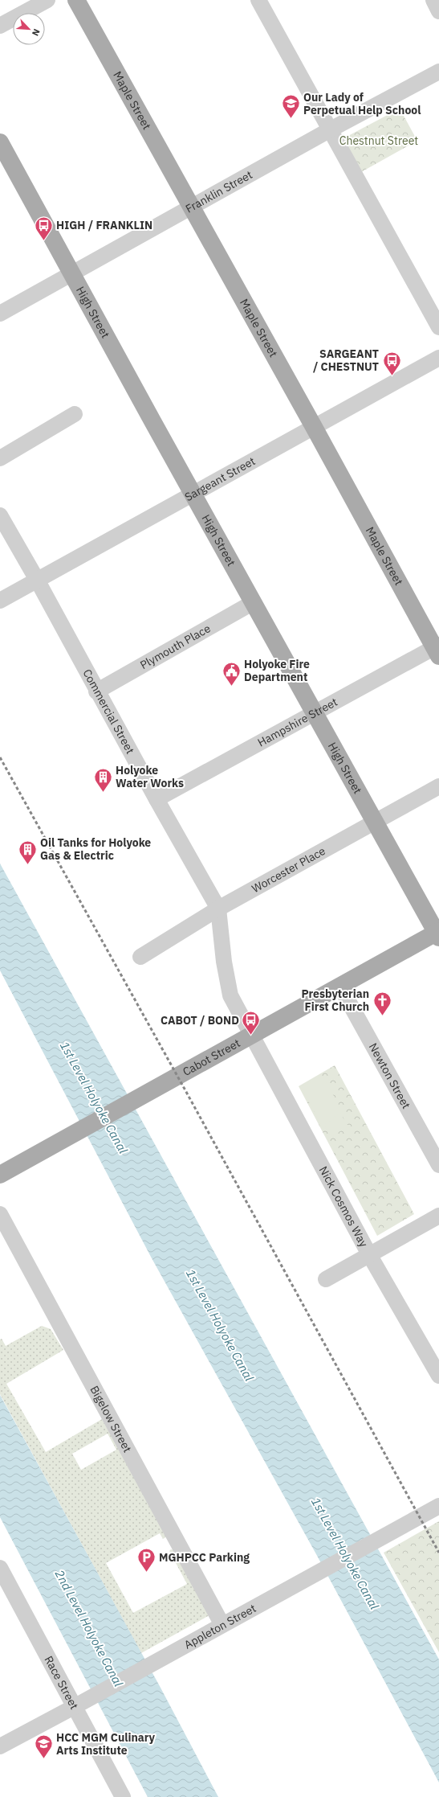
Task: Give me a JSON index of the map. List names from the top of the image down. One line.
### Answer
{"streets":{"main road":["Maple Street","High Street","Cabot Street"],"street":["Franklin Street","Sargeant Street","Plymouth Place","Commercial Street","Hampshire Street","Worcester Place","Newton Street","Nick Cosmos Way","Bigelow Street","Appleton Street","Race Street"]},"crossings":[["Maple Street","Franklin Street"],["Maple Street","Sargeant Street"],["Maple Street","Hampshire Street"],["Franklin Street","High Street"],["High Street","Sargeant Street"],["High Street","Plymouth Place"],["High Street","Hampshire Street"],["High Street","Worcester Place"],["High Street","Cabot Street"],["Sargeant Street","Commercial Street"],["Plymouth Place","Commercial Street"],["Commercial Street","Hampshire Street"],["Commercial Street","Worcester Place"],["Commercial Street","Cabot Street"],["Commercial Street","Nick Cosmos Way"],["Cabot Street","Newton Street"],["Cabot Street","Nick Cosmos Way"],["Bigelow Street","Appleton Street"],["Appleton Street","Race Street"]],"water":["1st Level Holyoke Canal","2nd Level Holyoke Canal"],"parks":["Chestnut Street"],"places":{"school or university":["Our Lady of Perpetual Help School","HCC MGM Culinary Arts Institute"],"bus stop":["HIGH / FRANKLIN","SARGEANT / CHESTNUT","CABOT / BOND"],"public building":["Holyoke Fire Department"],"building":["Holyoke Water Works","Oil Tanks for Holyoke Gas & Electric"],"church":["Presbyterian First Church"],"parking":["MGHPCC Parking"]},"north":"bottom right"}
